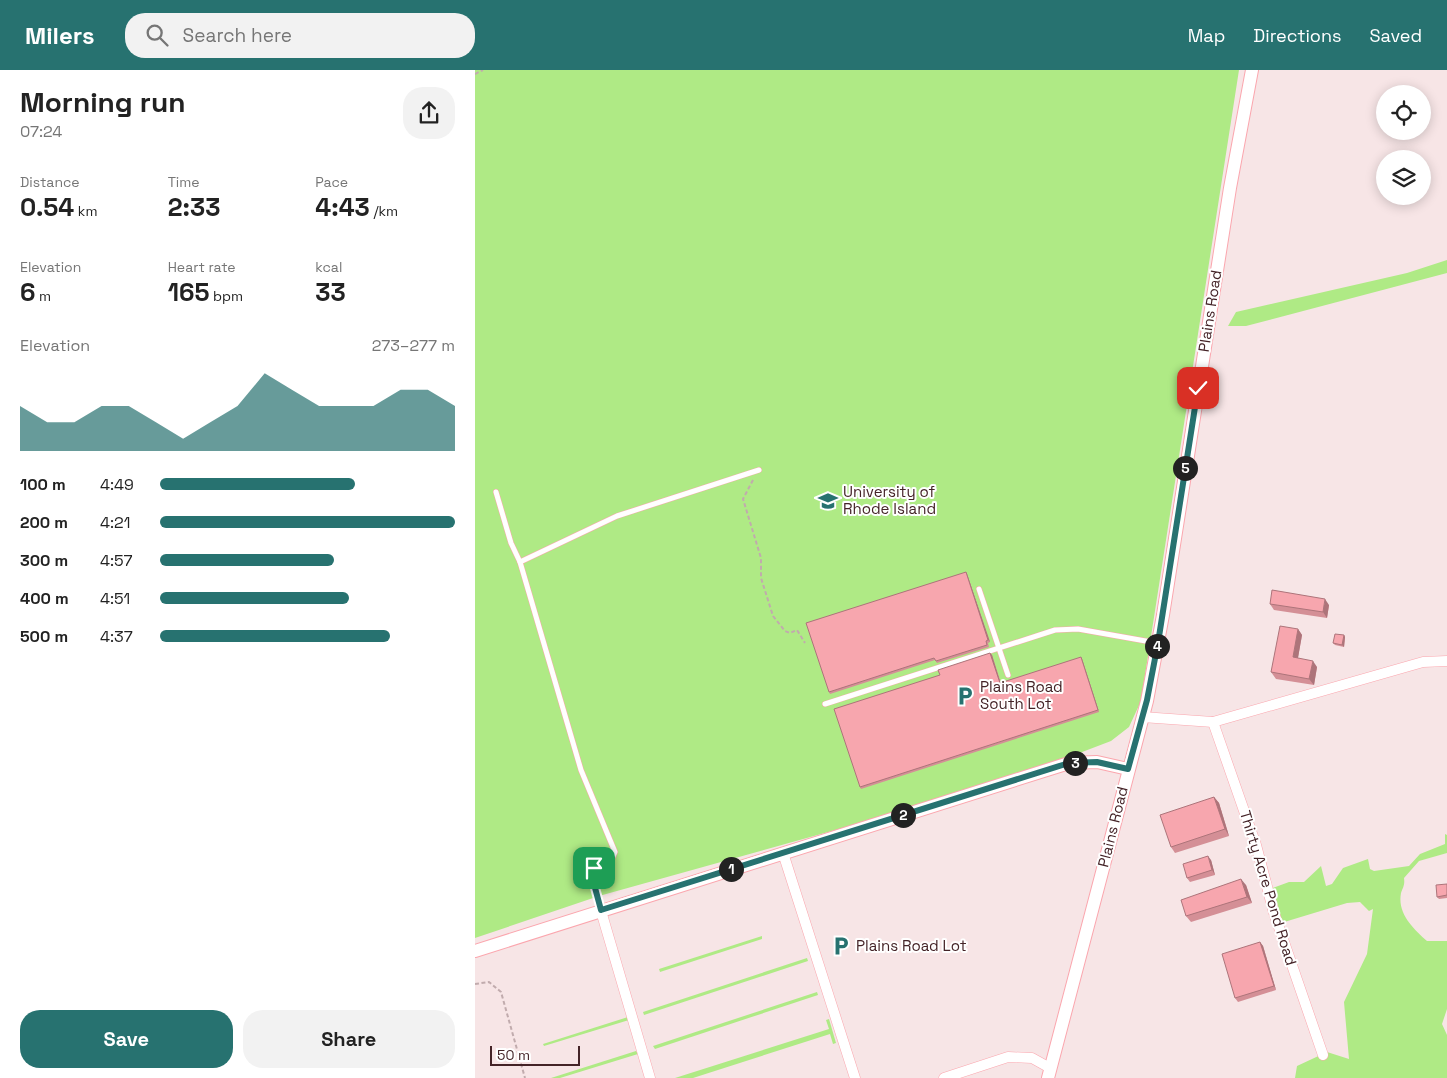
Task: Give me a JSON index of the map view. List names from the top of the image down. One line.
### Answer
{"streets":{"street":["Plains Road","Thirty Acre Pond Road"]},"places":{"school or university":["University of Rhode Island"],"parking":["Plains Road South Lot","Plains Road Lot"]},"scale_bar":"50 m","page":{"header":"Milers","search":"Search here","nav":["Map","Directions","Saved"],"heading":["Morning run","07:24"],"stats":[["Distance","0.54 km"],["Time","2:33"],["Pace","4:43 /km"],["Elevation","6 m"],["Heart rate","165 bpm"],["kcal","33"]],"chart":["Elevation","273–277 m"],"pins":["5","4","3","2","1"],"list":[{"name":"100 m","note":"4:49"},{"name":"200 m","note":"4:21"},{"name":"300 m","note":"4:57"},{"name":"400 m","note":"4:51"},{"name":"500 m","note":"4:37"}],"buttons":["Save","Share"],"scale":"50 m"}}
